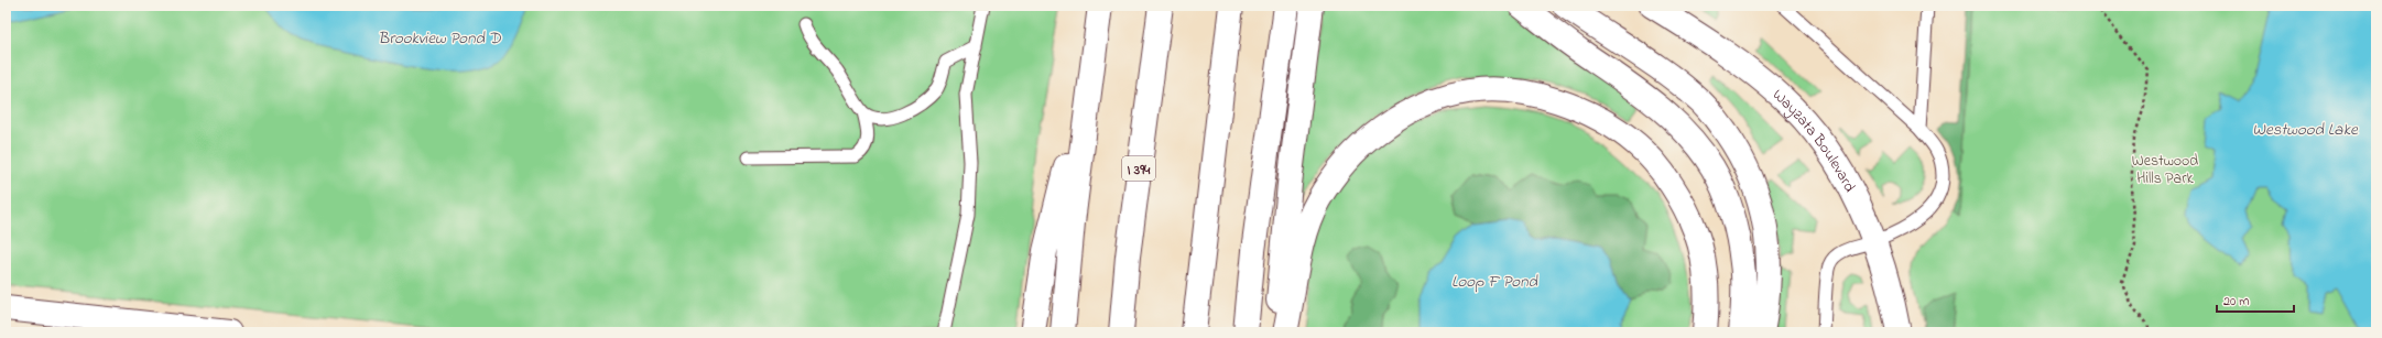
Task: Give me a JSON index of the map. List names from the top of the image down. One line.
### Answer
{"streets":{"main road":["Wayzata Boulevard","I 394"]},"water":["Brookview Pond D","Westwood Lake","Loop F Pond"],"parks":["Westwood Hills Park"],"scale_bar":"20 m"}
